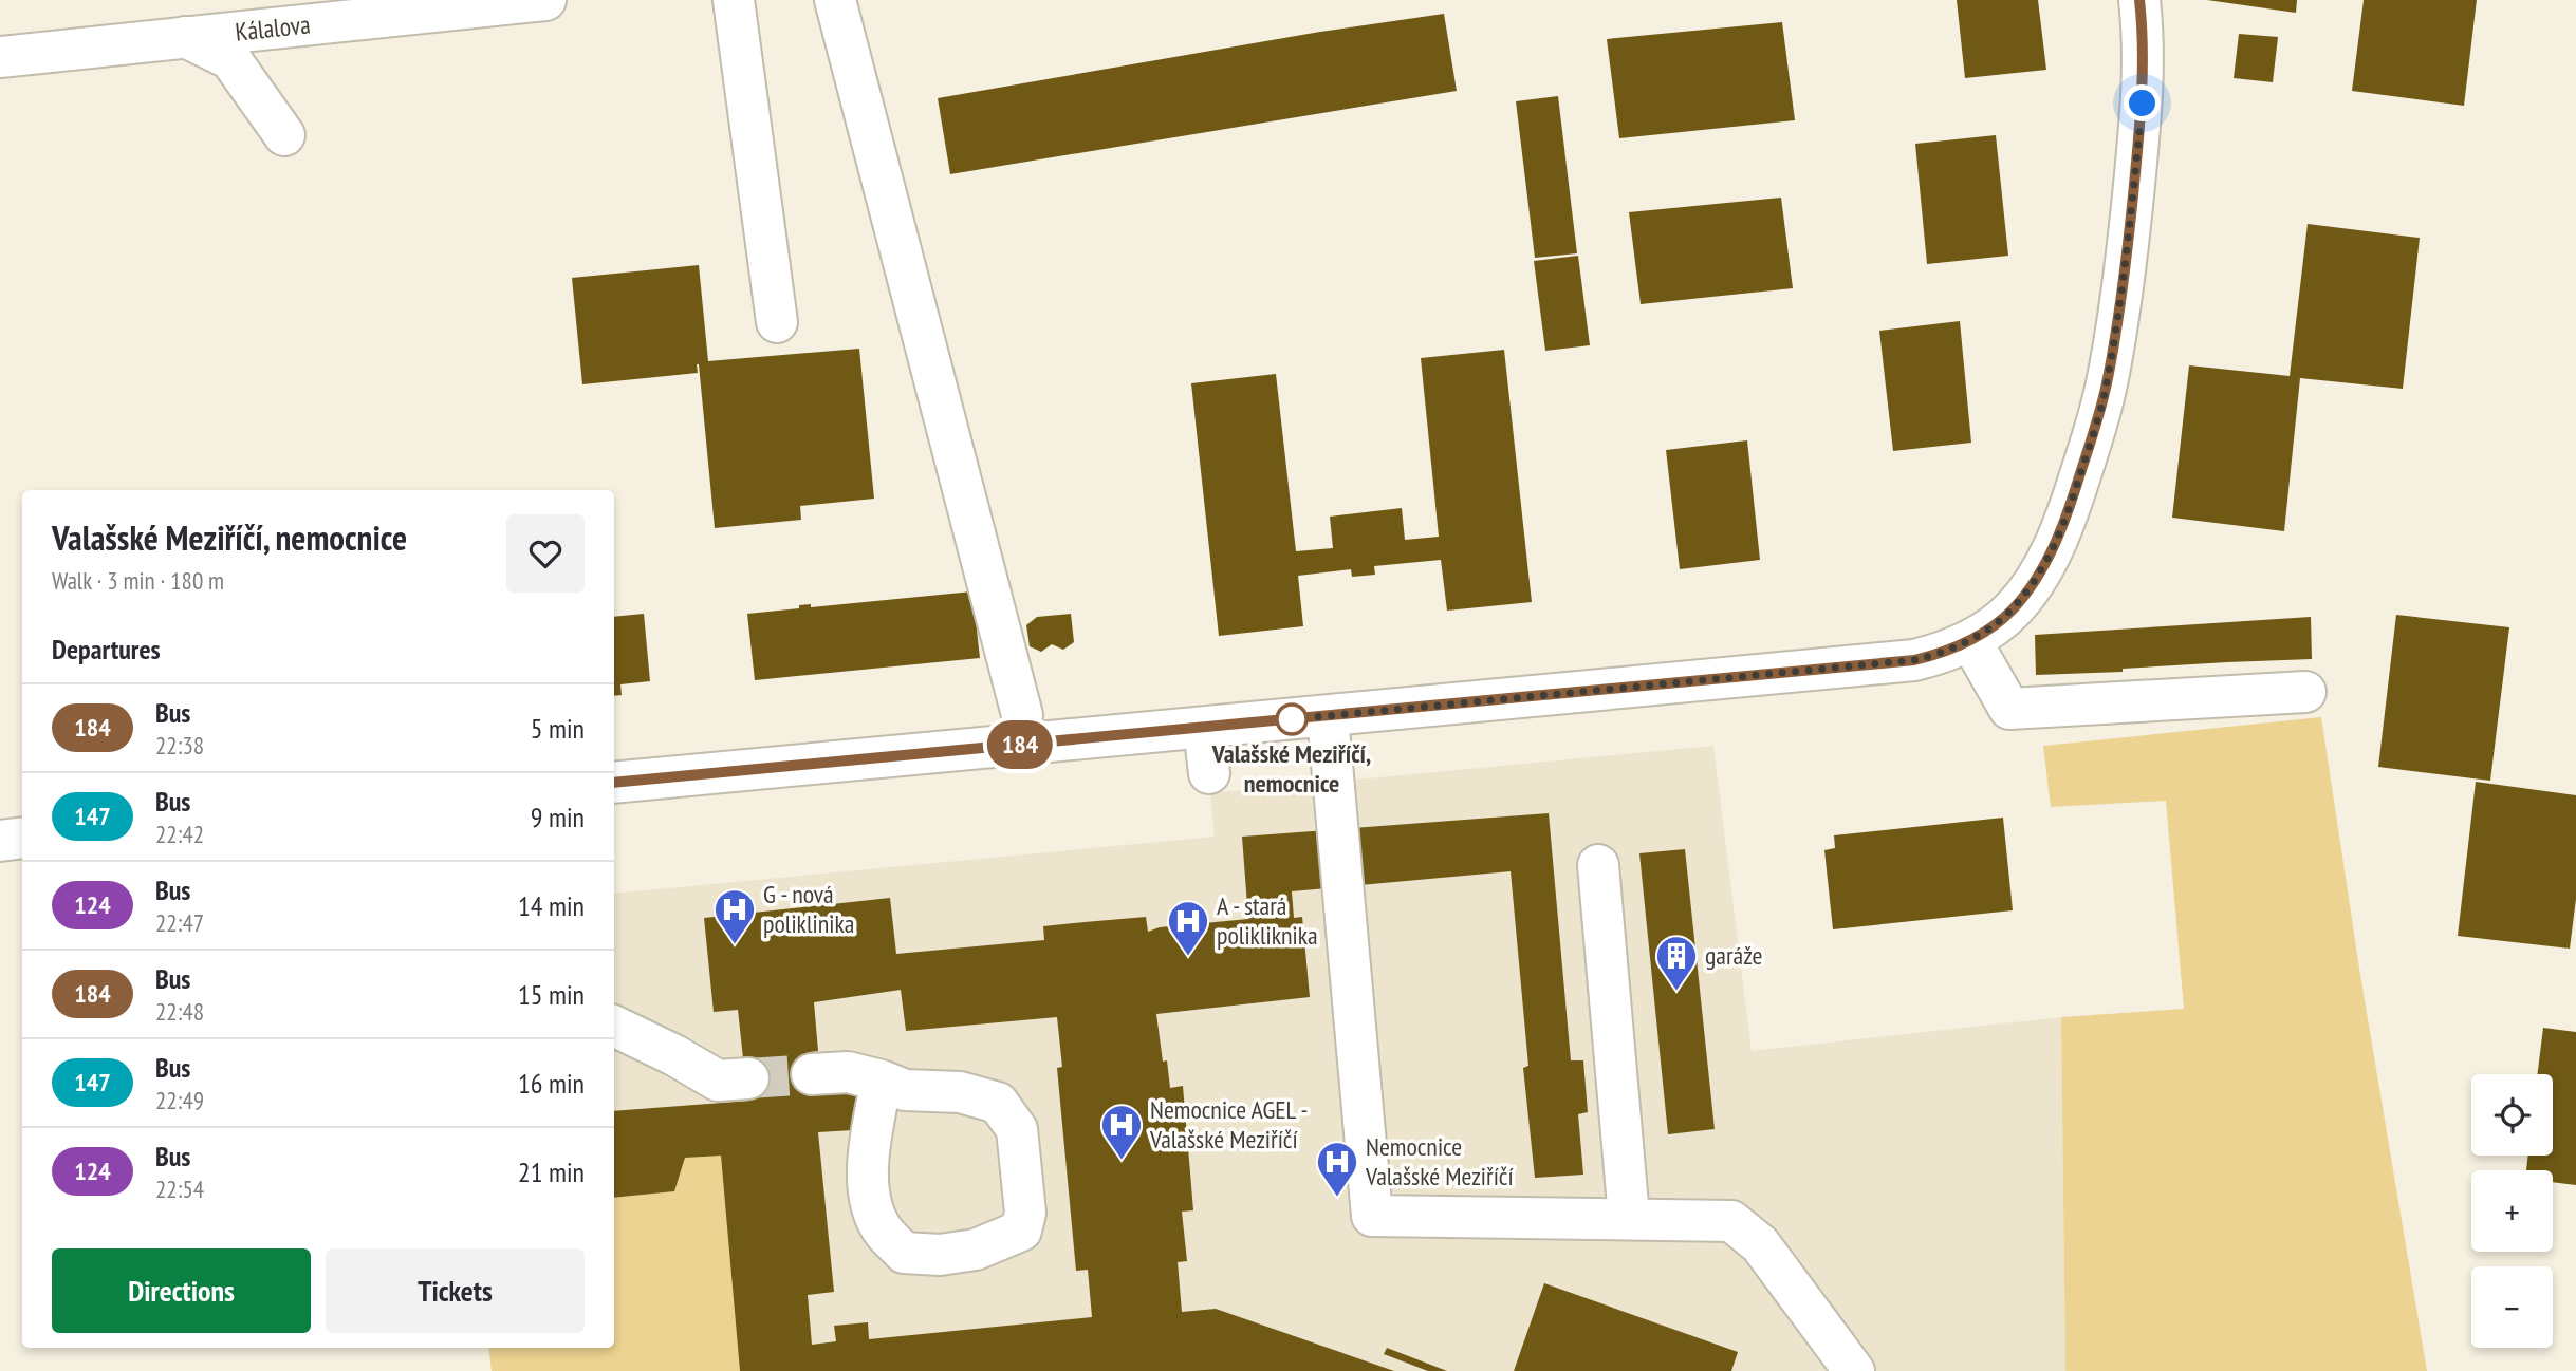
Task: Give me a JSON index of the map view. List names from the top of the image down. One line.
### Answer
{"streets":{"street":["Kálalova"]},"places":{"other":["Valašské Meziříčí, nemocnice"],"hospital":["G - nová poliklinika","A - stará polikliknika","Nemocnice AGEL - Valašské Meziříčí","Nemocnice Valašské Meziříčí"],"building":["garáže"]},"lines":["bus line 184"],"page":{"on_map":"184","heading":[["Valašské Meziříčí, nemocnice","Walk · 3 min · 180 m"],"Departures"],"list":[{"mark":"184","name":"Bus","note":"22:38","value":"5 min"},{"mark":"147","name":"Bus","note":"22:42","value":"9 min"},{"mark":"124","name":"Bus","note":"22:47","value":"14 min"},{"mark":"184","name":"Bus","note":"22:48","value":"15 min"},{"mark":"147","name":"Bus","note":"22:49","value":"16 min"},{"mark":"124","name":"Bus","note":"22:54","value":"21 min"}],"map_buttons":["+","−"],"buttons":["Directions","Tickets"]}}
